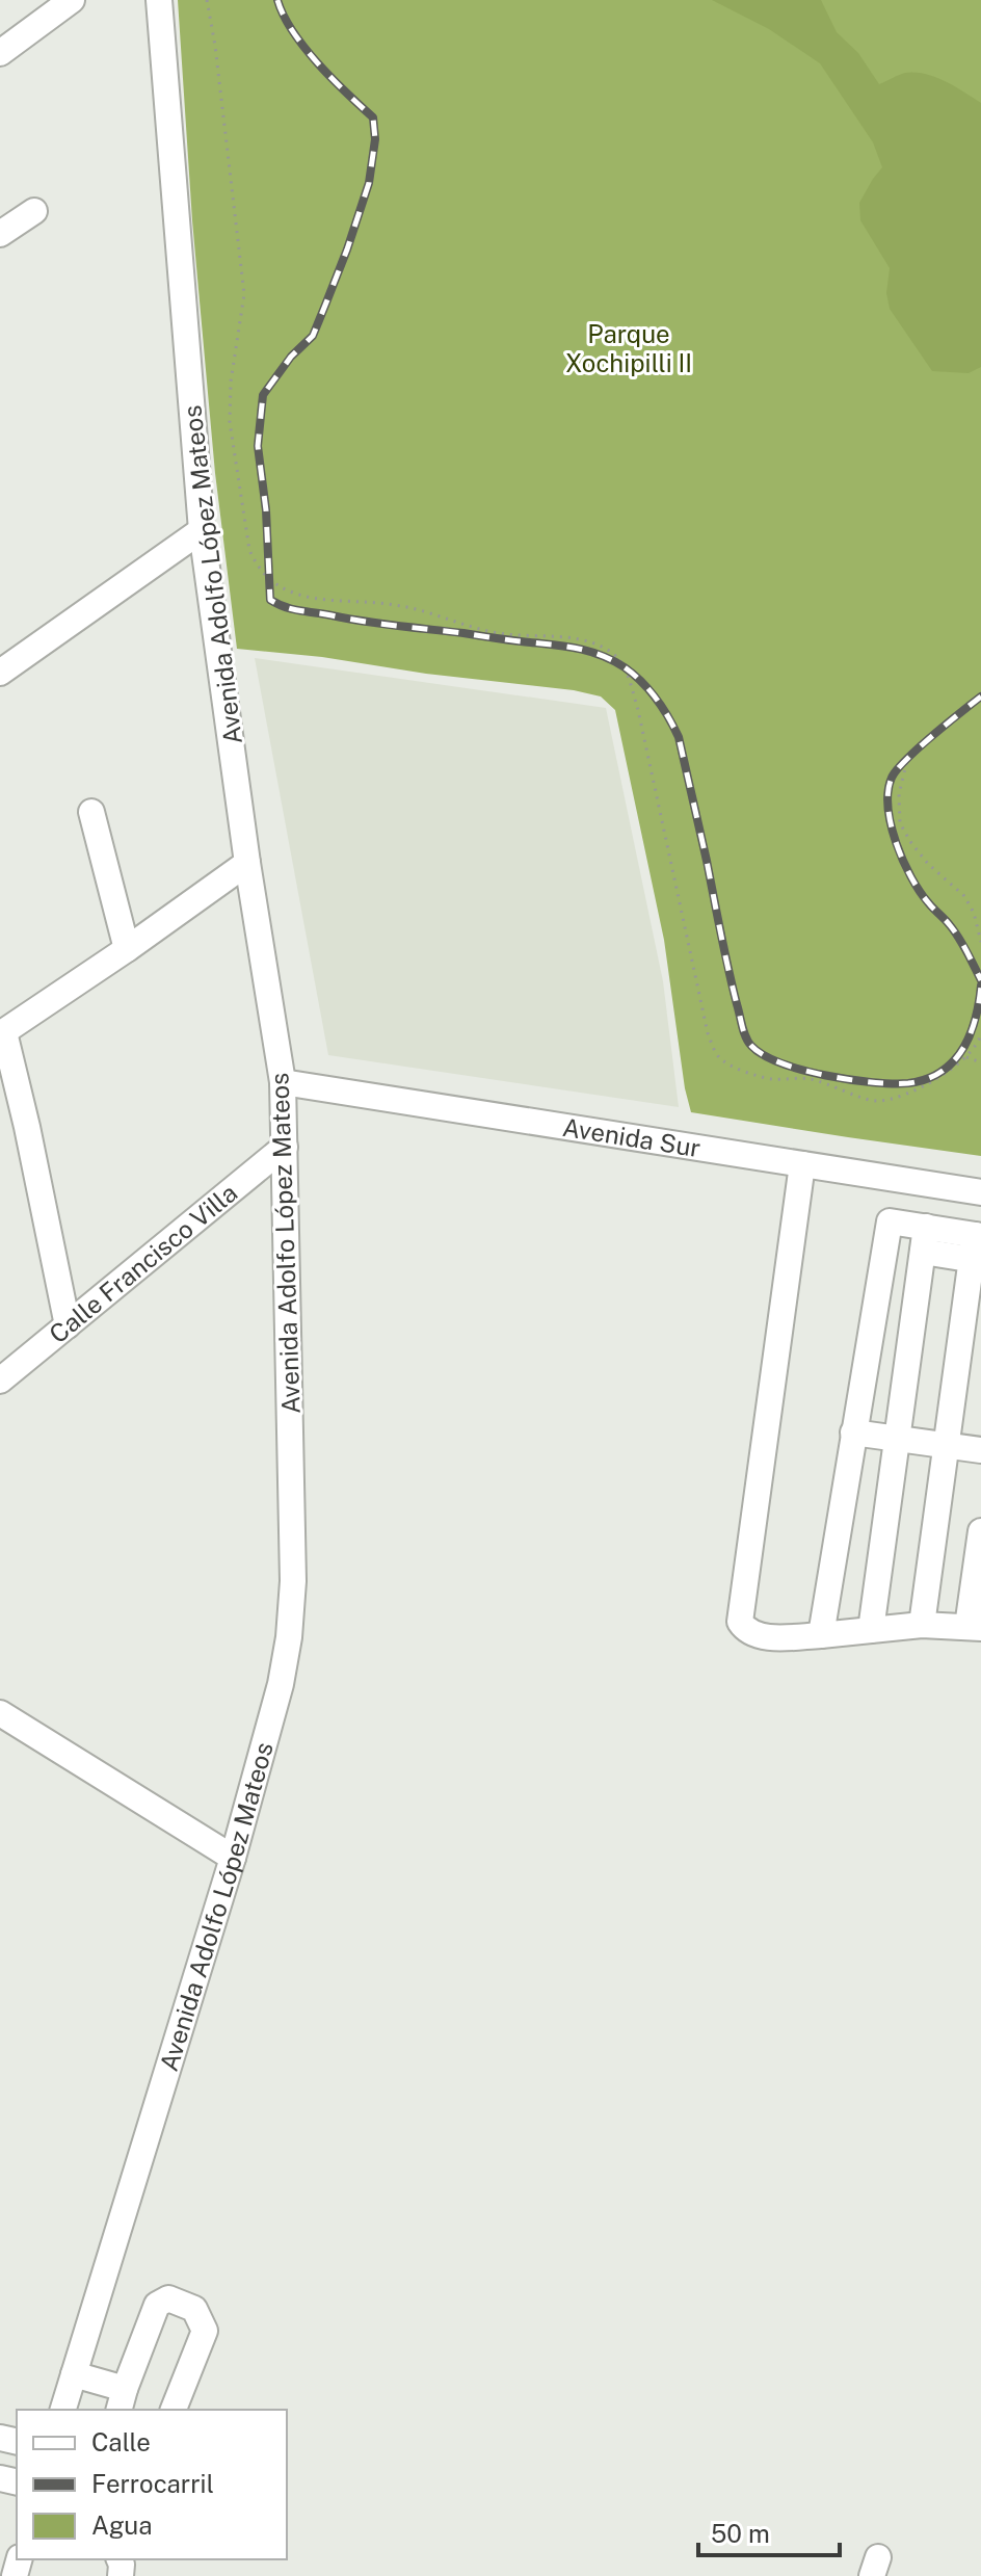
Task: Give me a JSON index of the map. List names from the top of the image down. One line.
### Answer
{"streets":{"street":["Avenida Adolfo López Mateos","Avenida Sur","Calle Francisco Villa"]},"crossings":[["Avenida Adolfo López Mateos","Avenida Sur"],["Avenida Adolfo López Mateos","Calle Francisco Villa"]],"parks":["Parque Xochipilli II"],"legend":["Calle","Ferrocarril","Agua"],"scale_bar":"50 m"}
